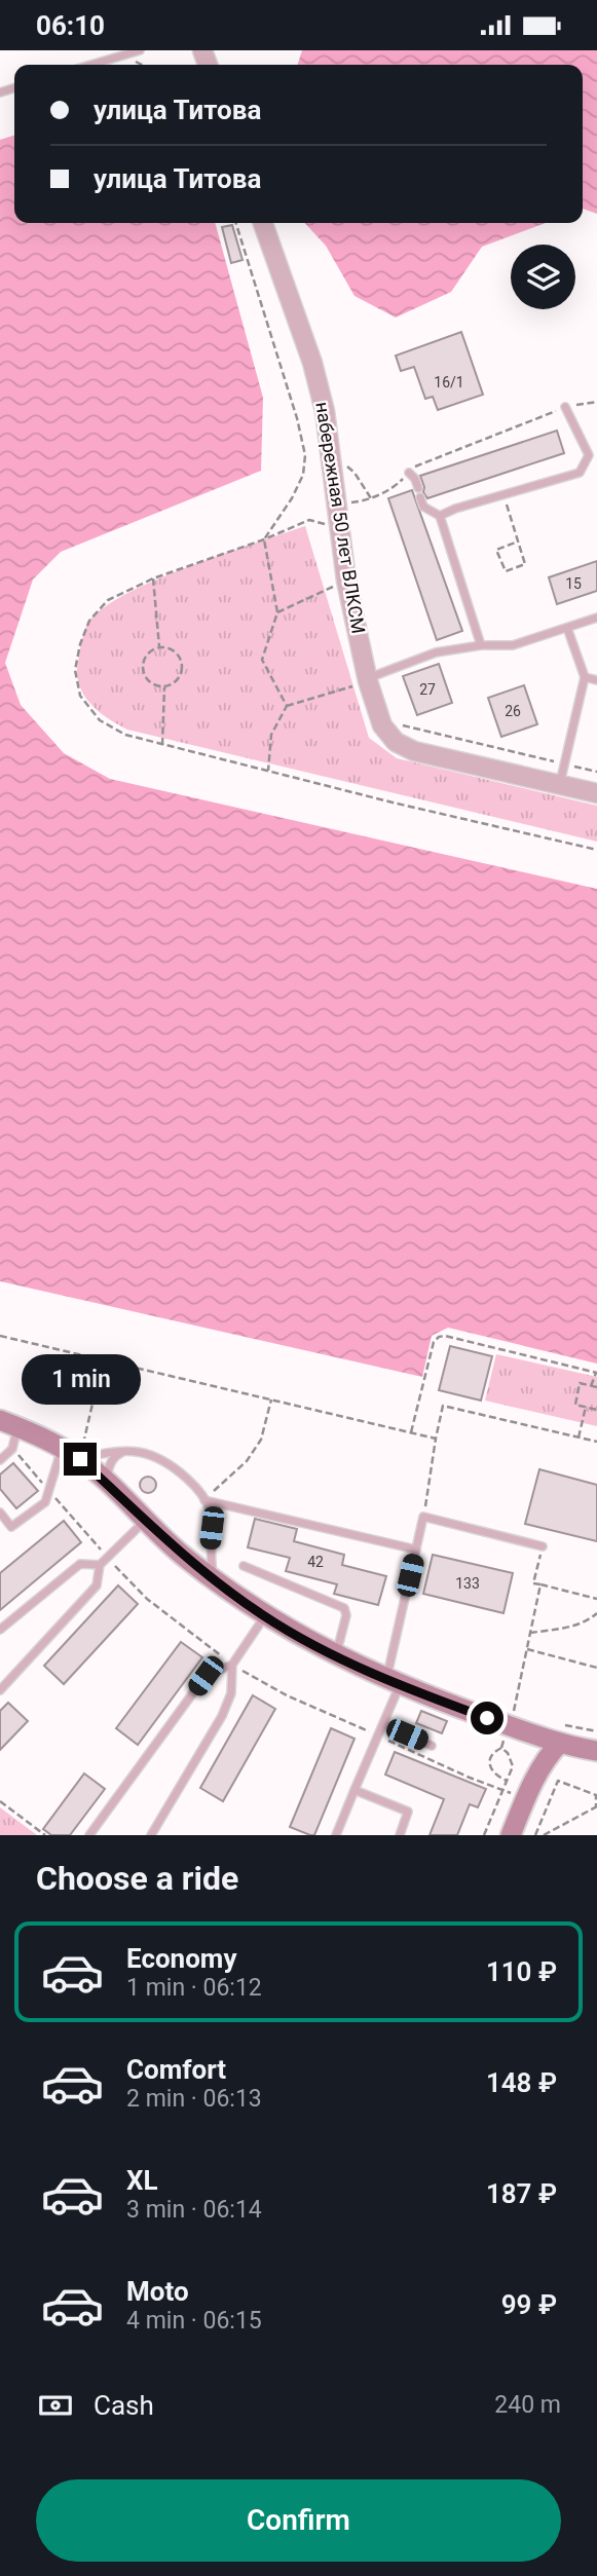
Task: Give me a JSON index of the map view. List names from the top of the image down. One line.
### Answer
{"streets":{"street":["набережная 50 лет ВЛКСМ"]},"house_numbers":["16/1","15","27","26","42","133"],"page":{"status":"06:10","banner":["улица Титова","улица Титова"],"bubble":"1 min","heading":"Choose a ride","list":[{"name":"Economy","note":"1 min · 06:12","value":"110 ₽"},{"name":"Comfort","note":"2 min · 06:13","value":"148 ₽"},{"name":"XL","note":"3 min · 06:14","value":"187 ₽"},{"name":"Moto","note":"4 min · 06:15","value":"99 ₽"}],"pay":["Cash","240 m"],"buttons":"Confirm"}}
